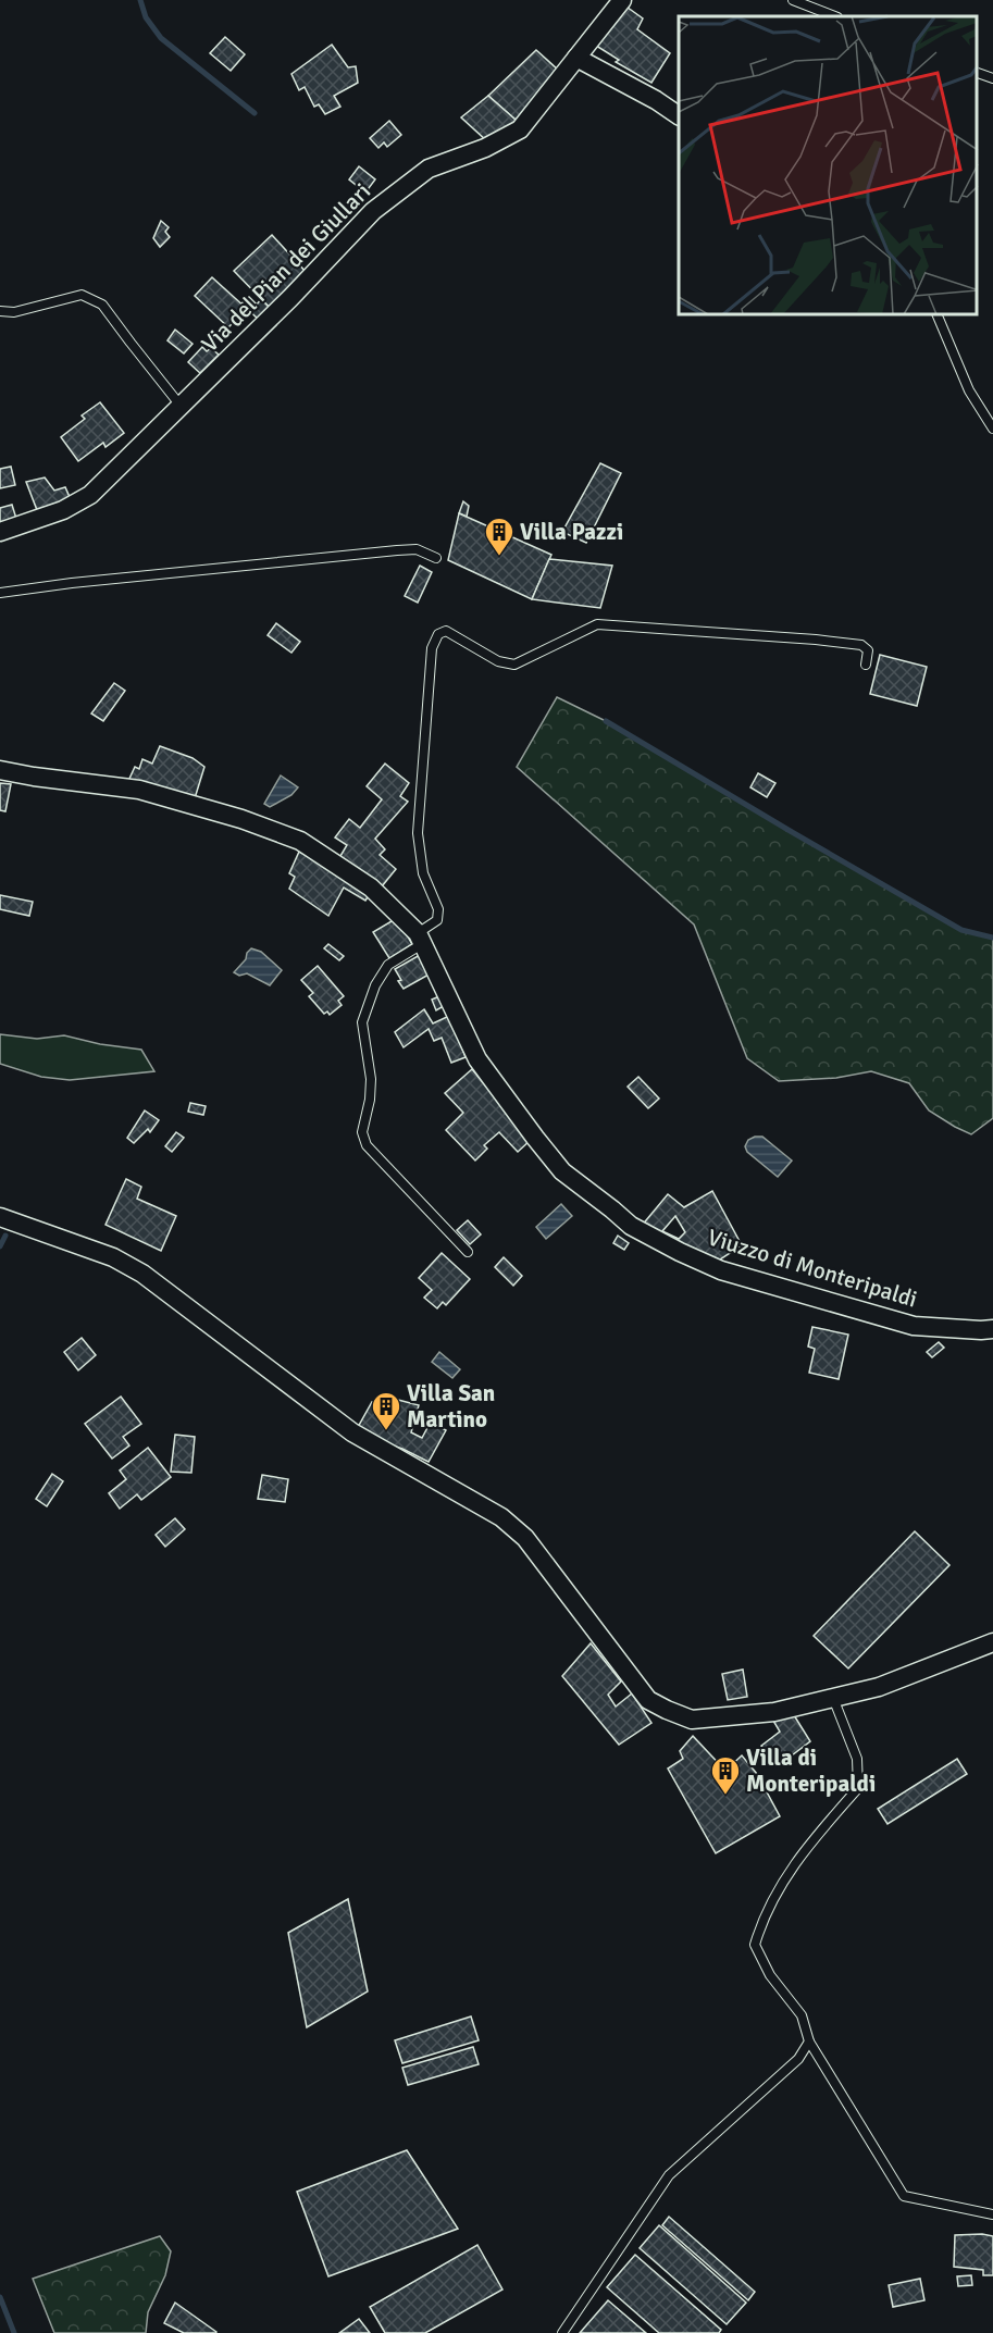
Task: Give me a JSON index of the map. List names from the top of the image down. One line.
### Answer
{"streets":{"street":["Via del Pian dei Giullari","Viuzzo di Monteripaldi"]},"places":{"building":["Villa Pazzi","Villa San Martino","Villa di Monteripaldi"]}}
